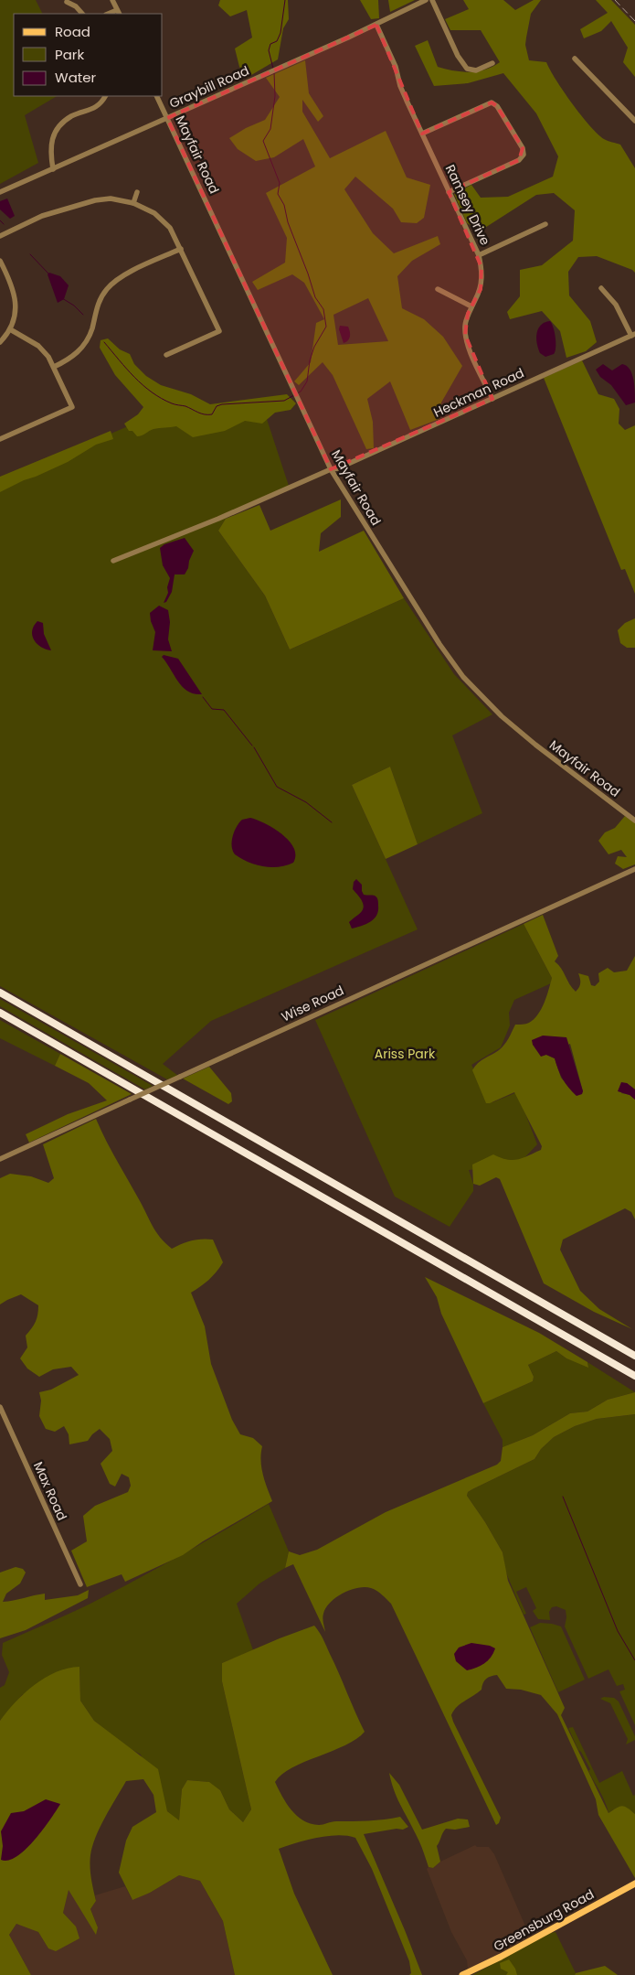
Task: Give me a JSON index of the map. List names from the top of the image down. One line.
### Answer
{"streets":{"main road":["Greensburg Road"],"street":["Graybill Road","Mayfair Road","Ramsey Drive","Heckman Road","Wise Road","Max Road"]},"crossings":[["Graybill Road","Mayfair Road"],["Graybill Road","Ramsey Drive"],["Mayfair Road","Heckman Road"],["Ramsey Drive","Heckman Road"]],"parks":["Ariss Park"],"legend":["Road","Park","Water"]}
